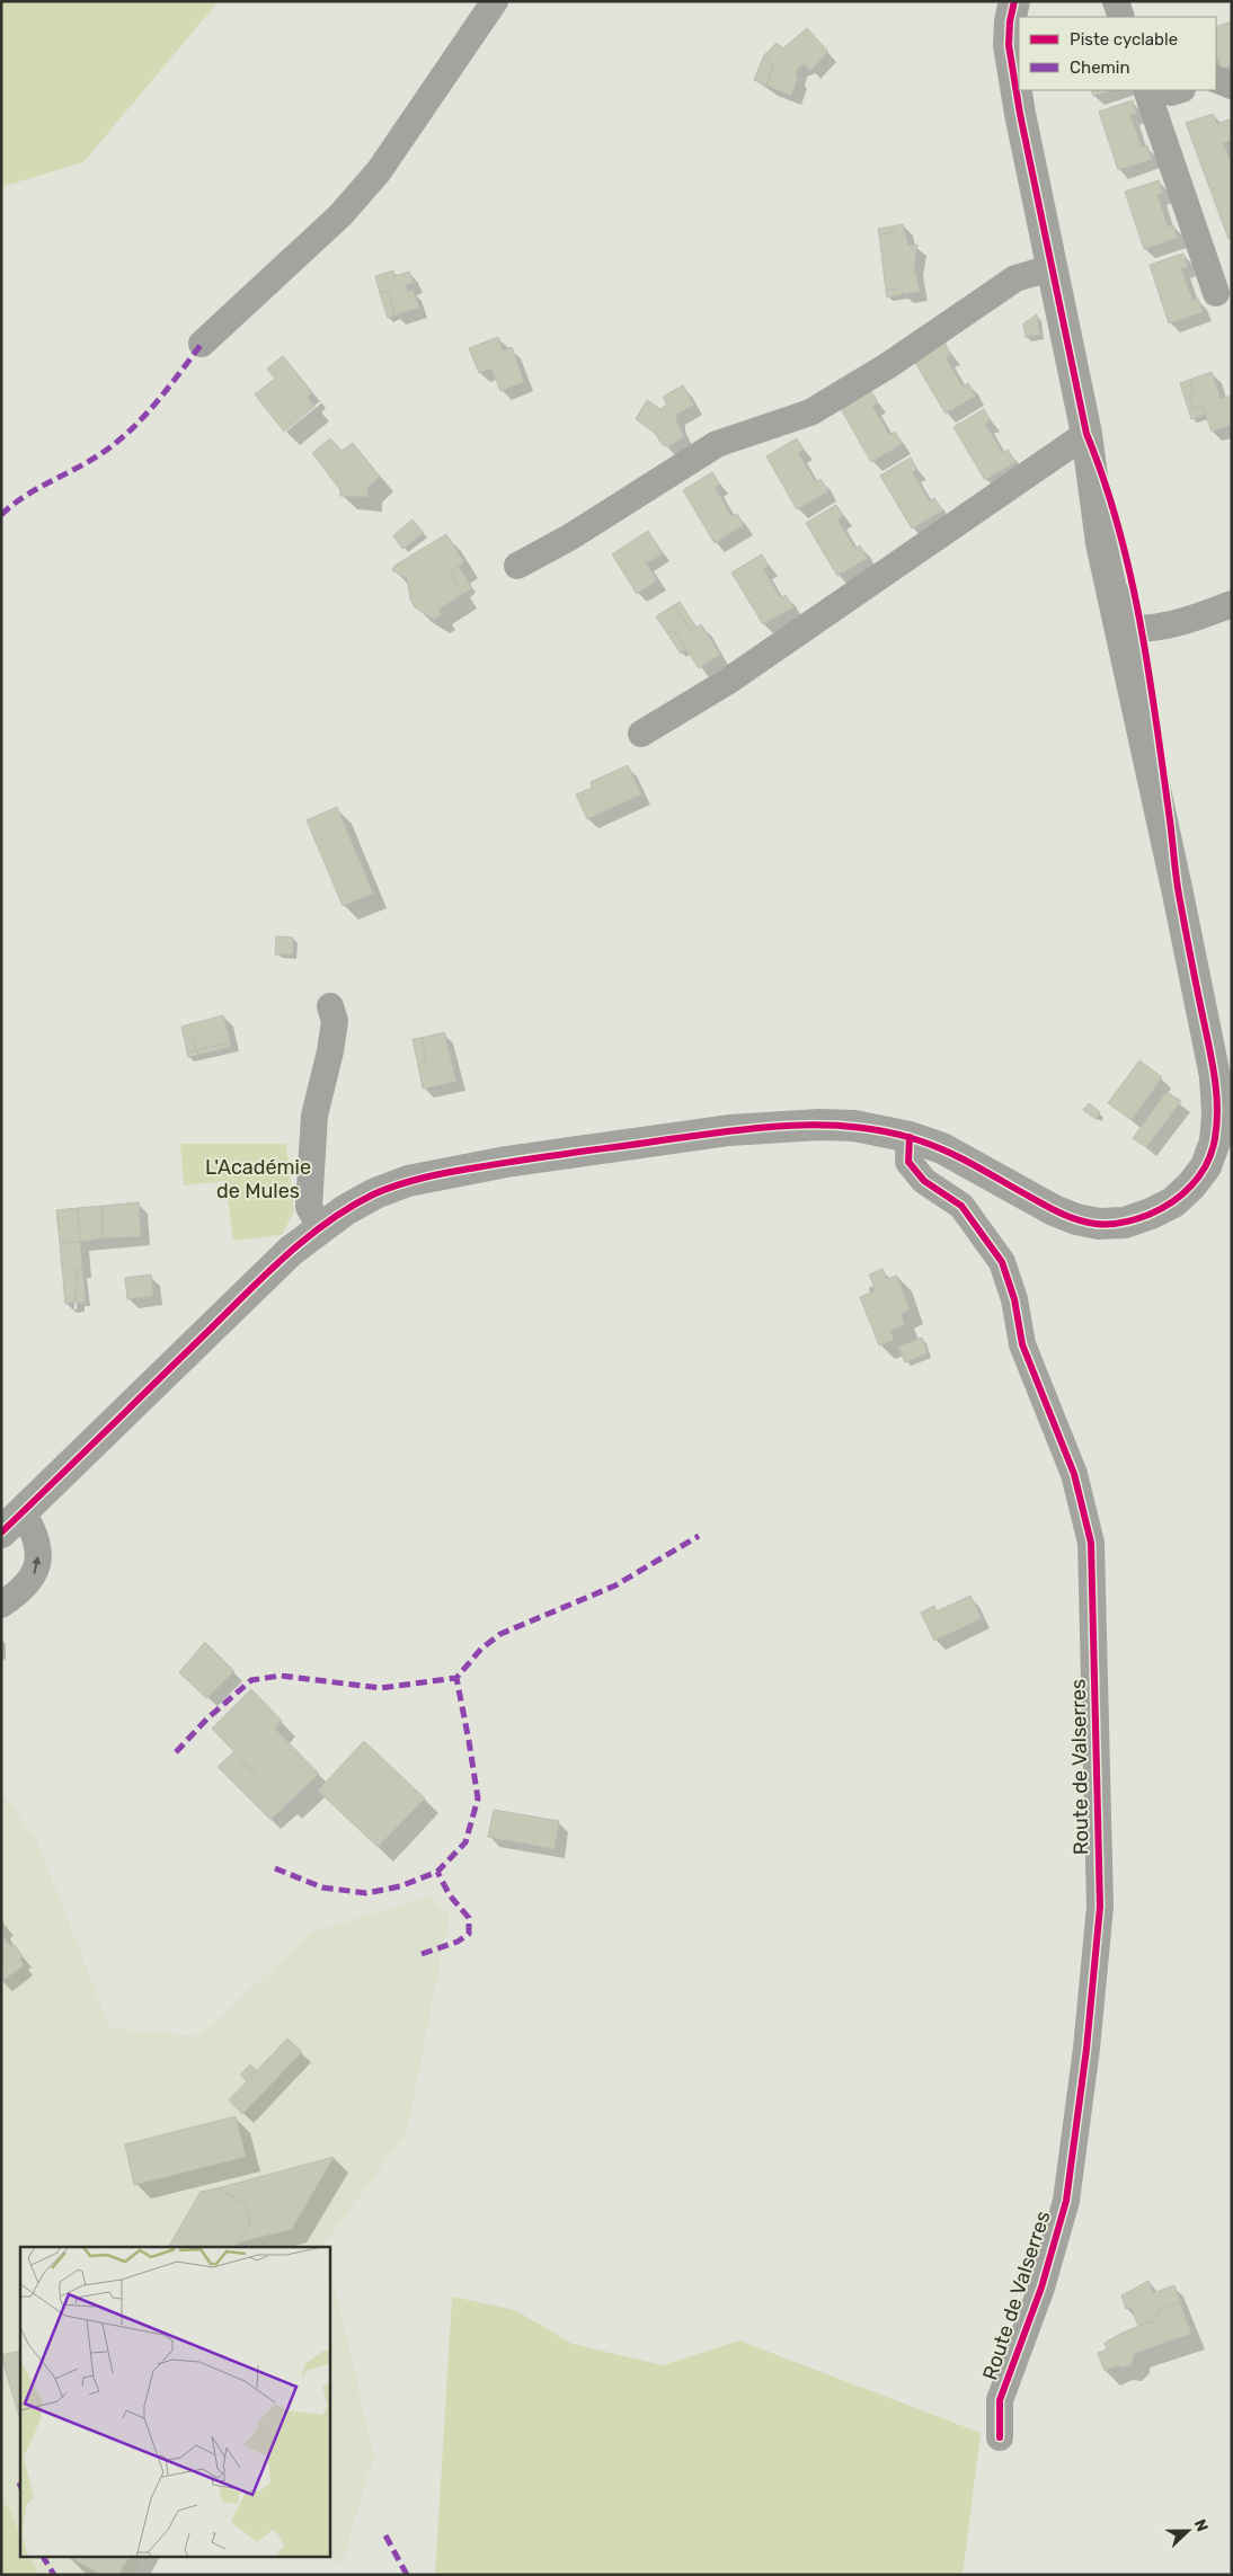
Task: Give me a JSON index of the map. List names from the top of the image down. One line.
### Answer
{"streets":{"street":["Route de Valserres"]},"parks":["L'Académie de Mules"],"legend":["Piste cyclable","Chemin"],"north":"right"}
